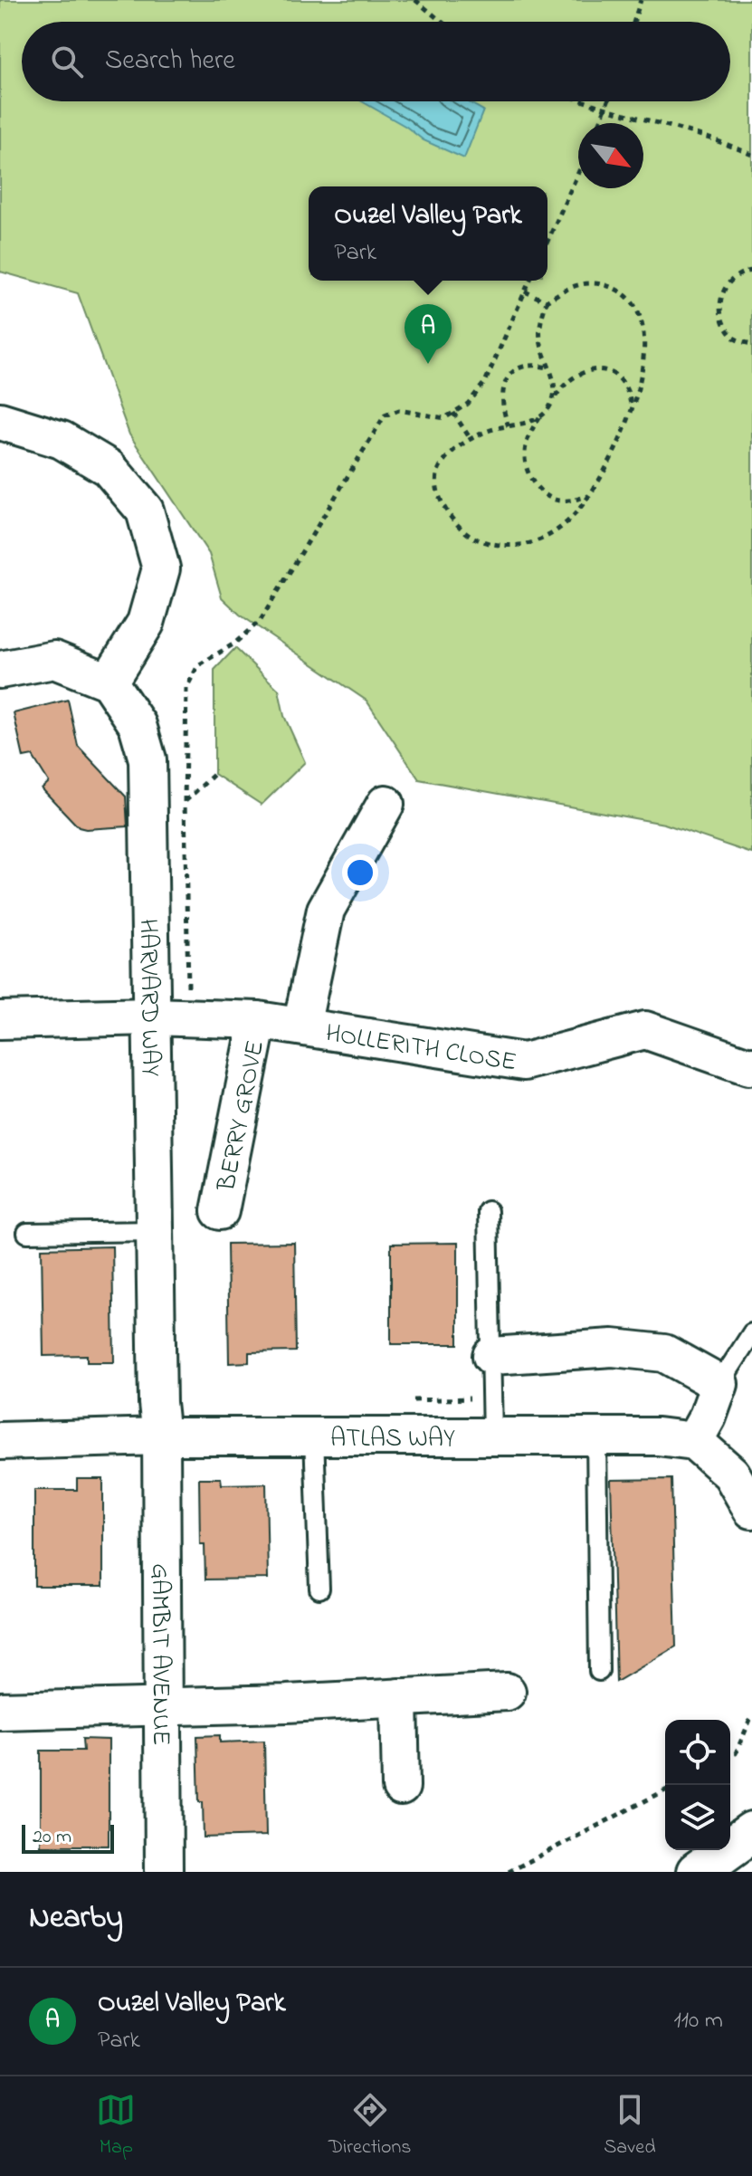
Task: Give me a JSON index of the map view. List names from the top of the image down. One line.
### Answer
{"streets":{"street":["HARVARD WAY","HOLLERITH CLOSE","BERRY GROVE","ATLAS WAY","GAMBIT AVENUE"]},"crossings":[["HARVARD WAY","BERRY GROVE"],["HARVARD WAY","ATLAS WAY"],["HARVARD WAY","GAMBIT AVENUE"],["HOLLERITH CLOSE","BERRY GROVE"],["ATLAS WAY","GAMBIT AVENUE"]],"scale_bar":"20 m","north":"bottom right","page":{"search":"Search here","popup":["Ouzel Valley Park","Park"],"pins":"A","scale":"20 m","heading":"Nearby","list":[{"mark":"A","name":"Ouzel Valley Park","note":"Park","value":"110 m"}],"nav":["Map","Directions","Saved"]}}
